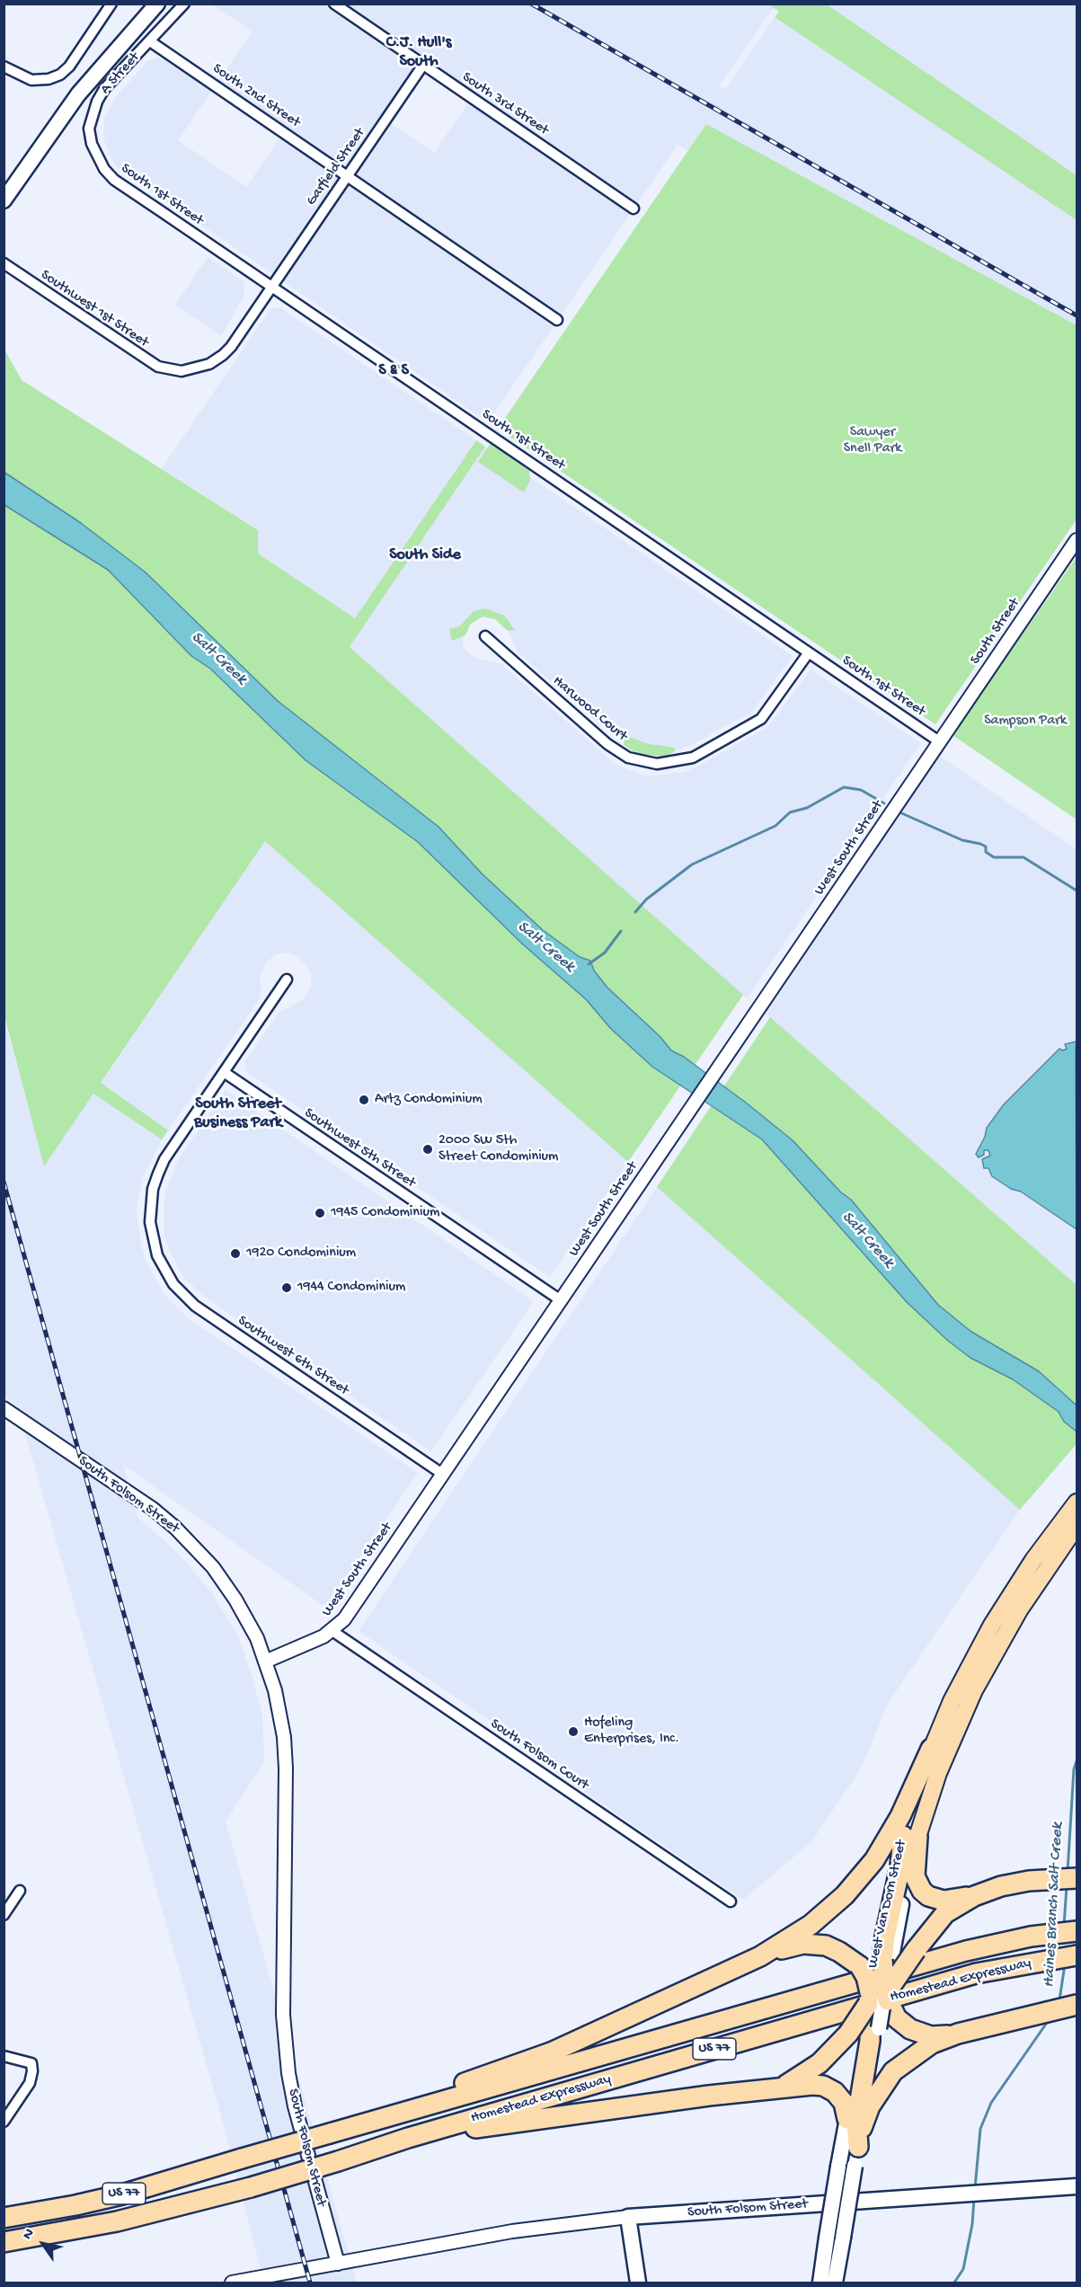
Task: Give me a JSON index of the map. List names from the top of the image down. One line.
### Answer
{"streets":{"highway":["Homestead Expressway","US 77"],"main road":["A Street","South Folsom Street","West Van Dorn Street"],"street":["South 2nd Street","South 3rd Street","Garfield Street","South 1st Street","Southwest 1st Street","South Street","Harwood Court","West South Street","Southwest 5th Street","Southwest 6th Street","South Folsom Court"]},"crossings":[["A Street","South 2nd Street"],["A Street","South 1st Street"],["South 2nd Street","Garfield Street"],["South 3rd Street","Garfield Street"],["Garfield Street","South 1st Street"],["Garfield Street","Southwest 1st Street"],["South 1st Street","South Street"],["South 1st Street","Harwood Court"],["South 1st Street","West South Street"],["South Street","West South Street"],["West South Street","Southwest 5th Street"],["West South Street","Southwest 6th Street"],["West South Street","South Folsom Street"],["West South Street","South Folsom Court"],["Southwest 5th Street","Southwest 6th Street"]],"districts":["C.J. Hull's South","S & S","South Side","South Street Business Park"],"water":["Salt Creek","Haines Branch Salt Creek"],"parks":["Sawyer Snell Park","Sampson Park"],"places":["Artz Condominium","2000 SW 5th Street Condominium","1945 Condominium","1920 Condominium","1944 Condominium","Hofeling Enterprises, Inc."],"north":"top left"}
